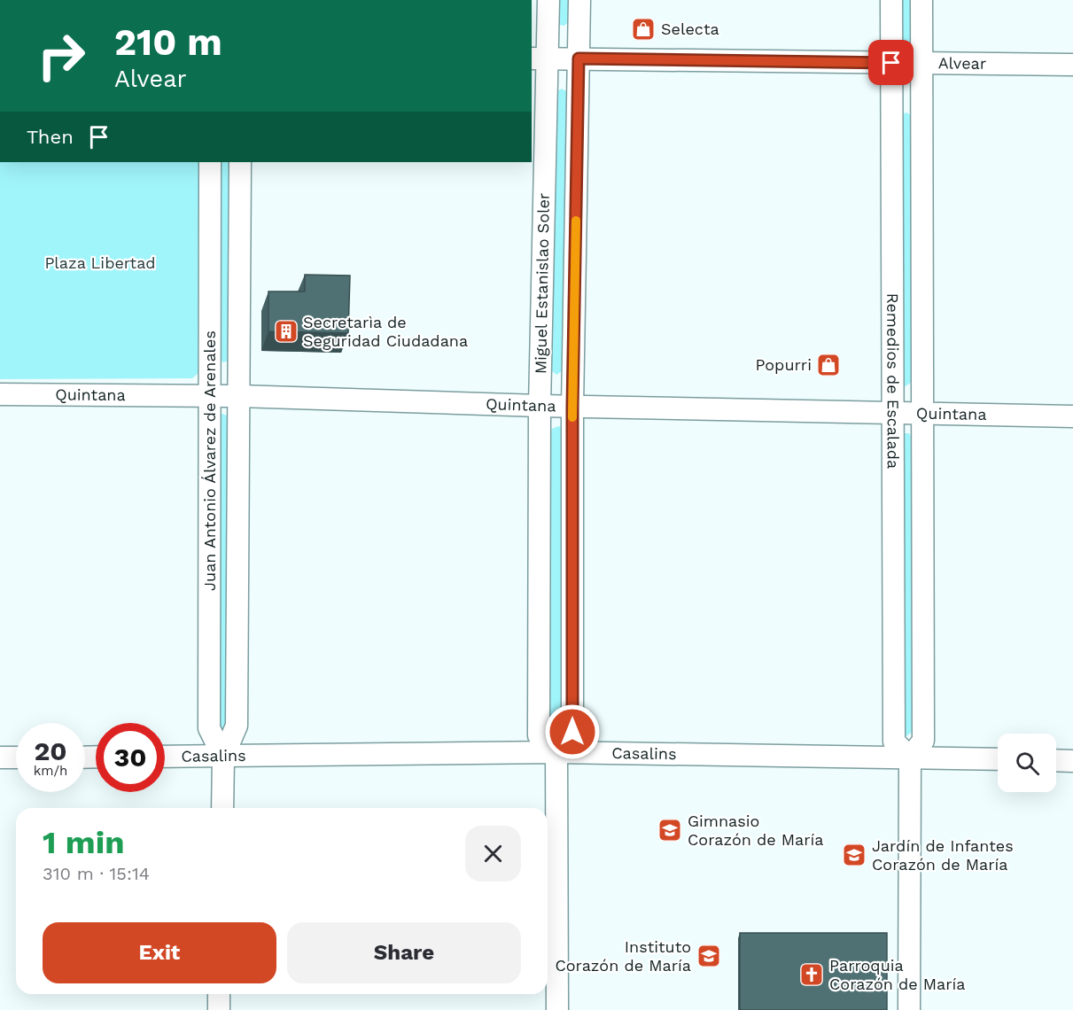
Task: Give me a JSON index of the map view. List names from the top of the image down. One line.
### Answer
{"streets":{"street":["Alvear","Miguel Estanislao Soler","Remedios de Escalada","Quintana","Juan Antonio Álvarez de Arenales","Casalins"]},"crossings":[["Alvear","Miguel Estanislao Soler"],["Alvear","Remedios de Escalada"],["Miguel Estanislao Soler","Quintana"],["Miguel Estanislao Soler","Casalins"],["Remedios de Escalada","Quintana"],["Remedios de Escalada","Casalins"],["Quintana","Juan Antonio Álvarez de Arenales"],["Juan Antonio Álvarez de Arenales","Casalins"]],"parks":["Plaza Libertad"],"places":{"shop":["Selecta","Popurri"],"building":["Secretarìa de Seguridad Ciudadana"],"school or university":["Gimnasio Corazón de María","Jardín de Infantes Corazón de María","Instituto Corazón de María"],"church":["Parroquia Corazón de María"]},"page":{"turn":["210 m","Alvear"],"then":"Then","speed":"20 km/h","limit":"30","heading":["1 min","310 m · 15:14"],"buttons":["Exit","Share"]}}
